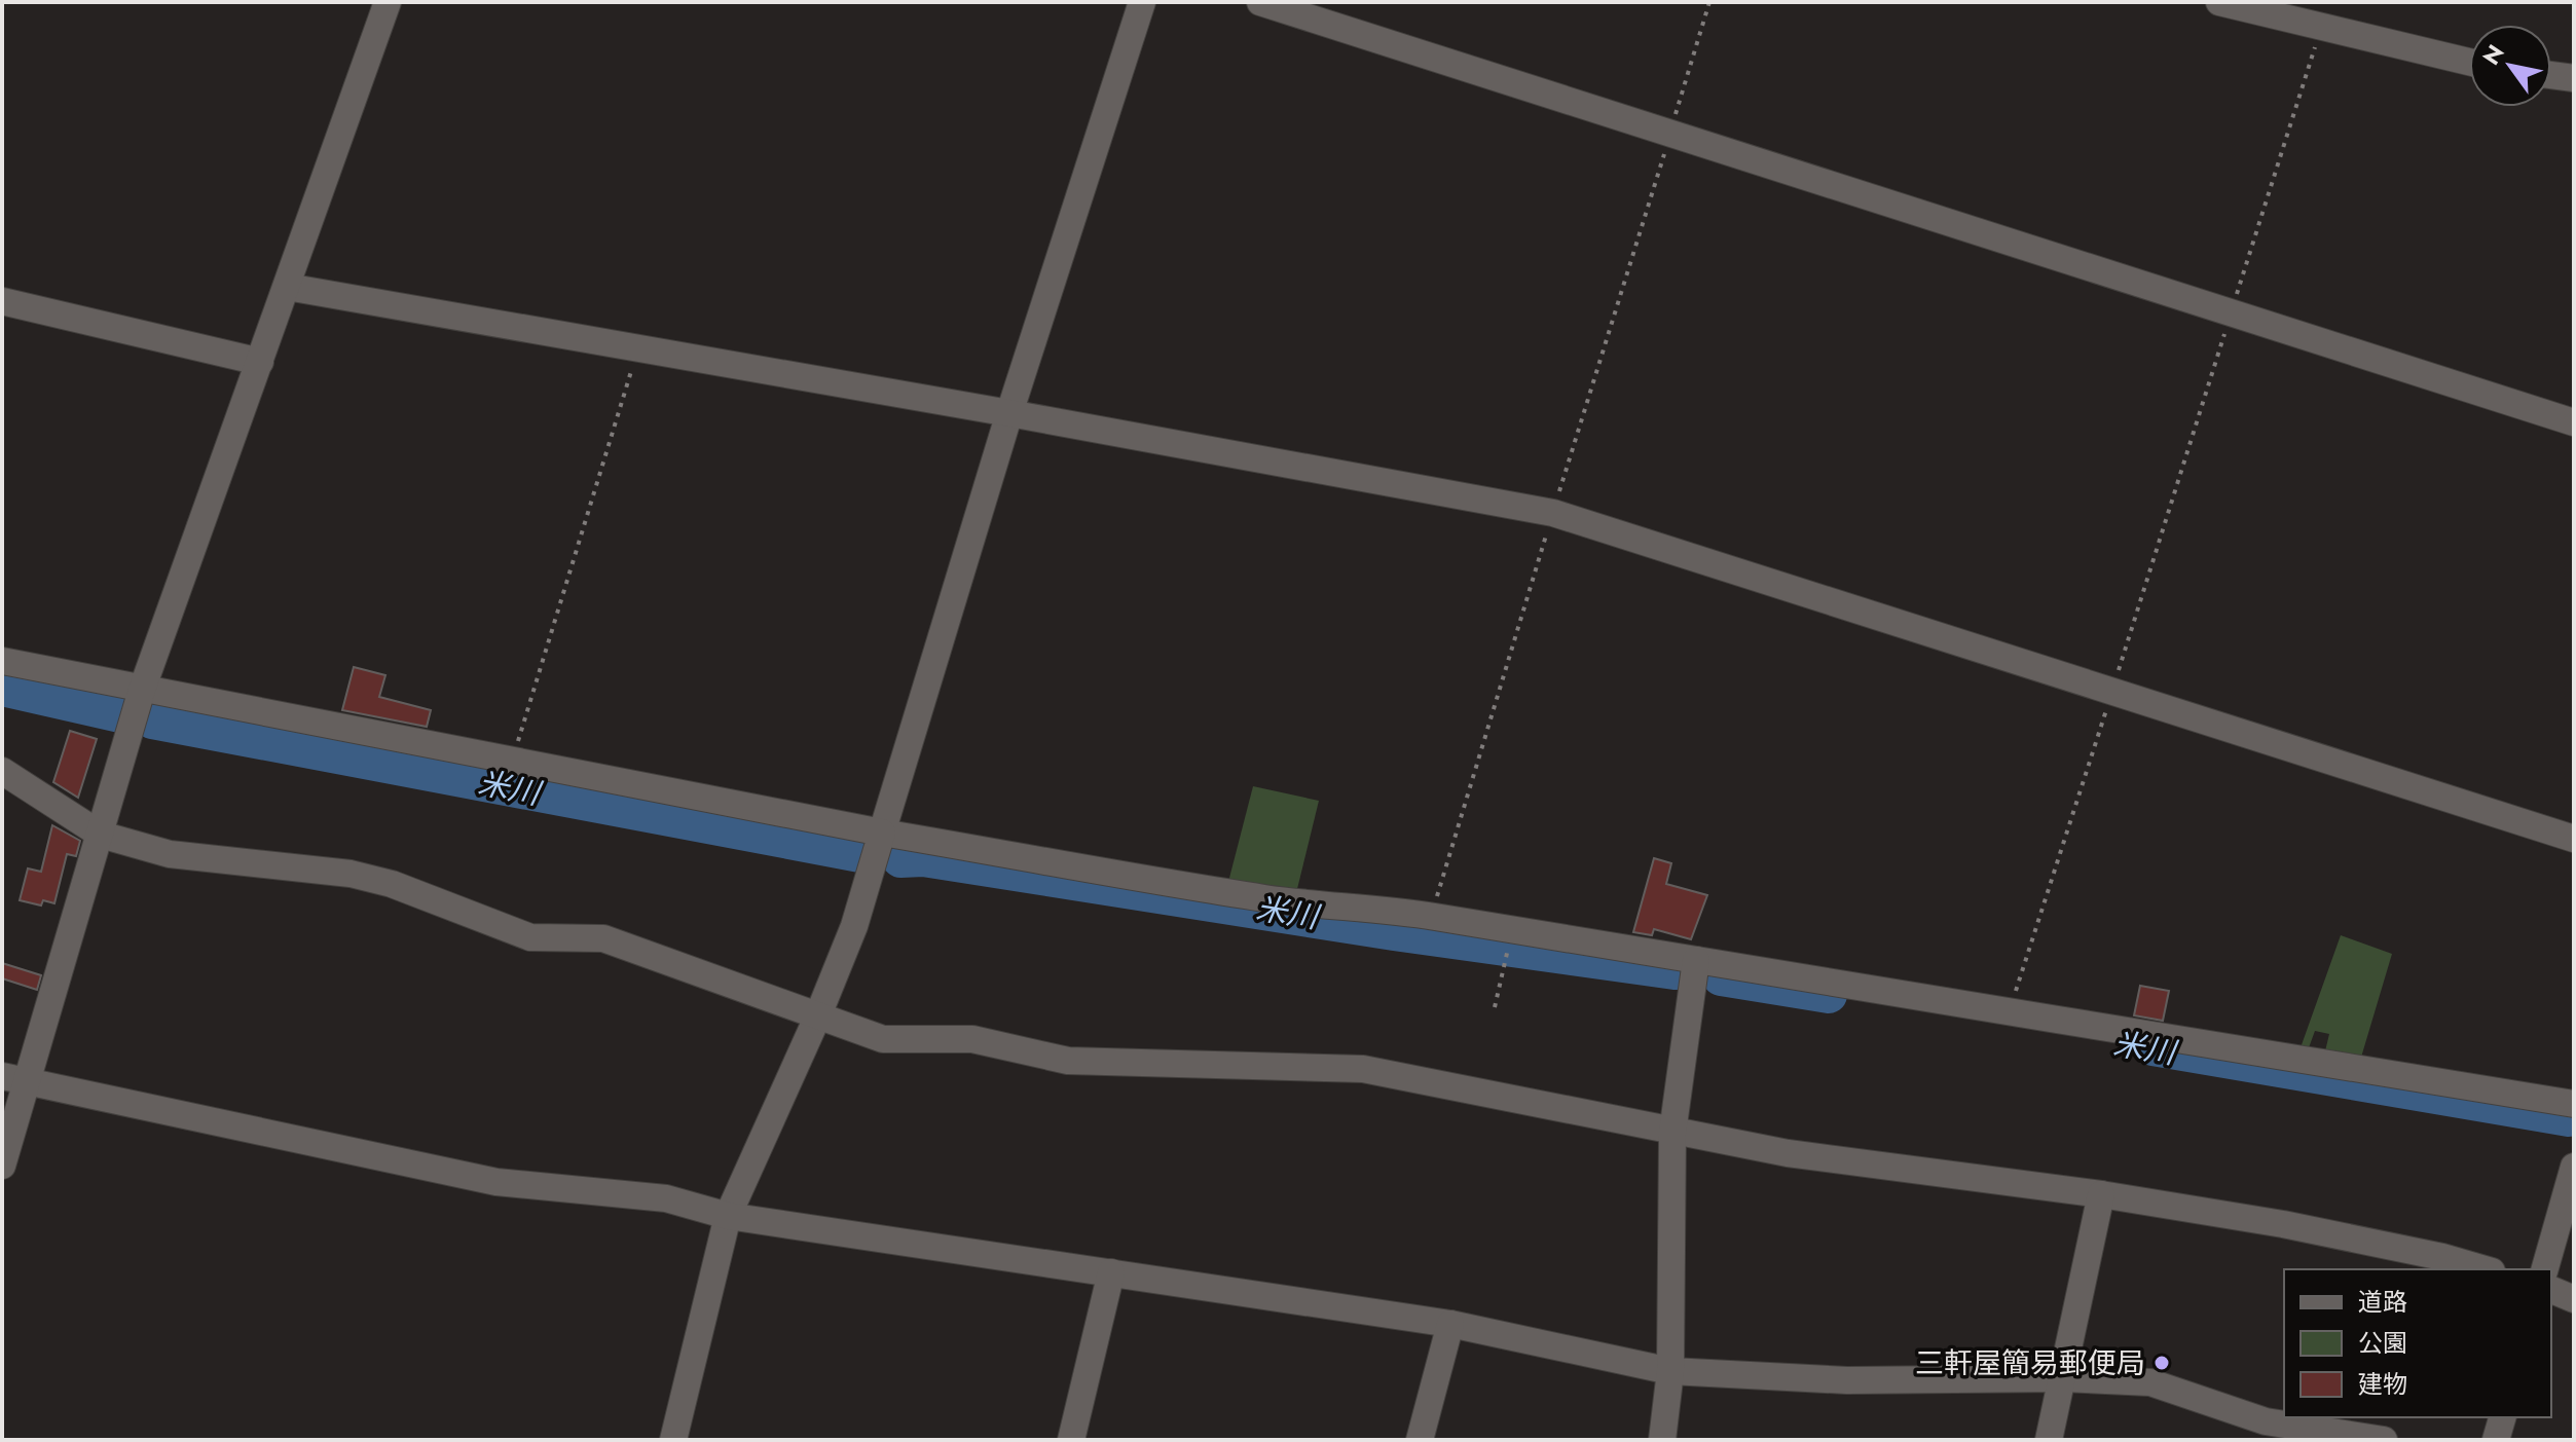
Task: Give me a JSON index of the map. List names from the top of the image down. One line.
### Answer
{"water":["米川"],"places":["三軒屋簡易郵便局"],"legend":["道路","公園","建物"],"north":"top left"}
